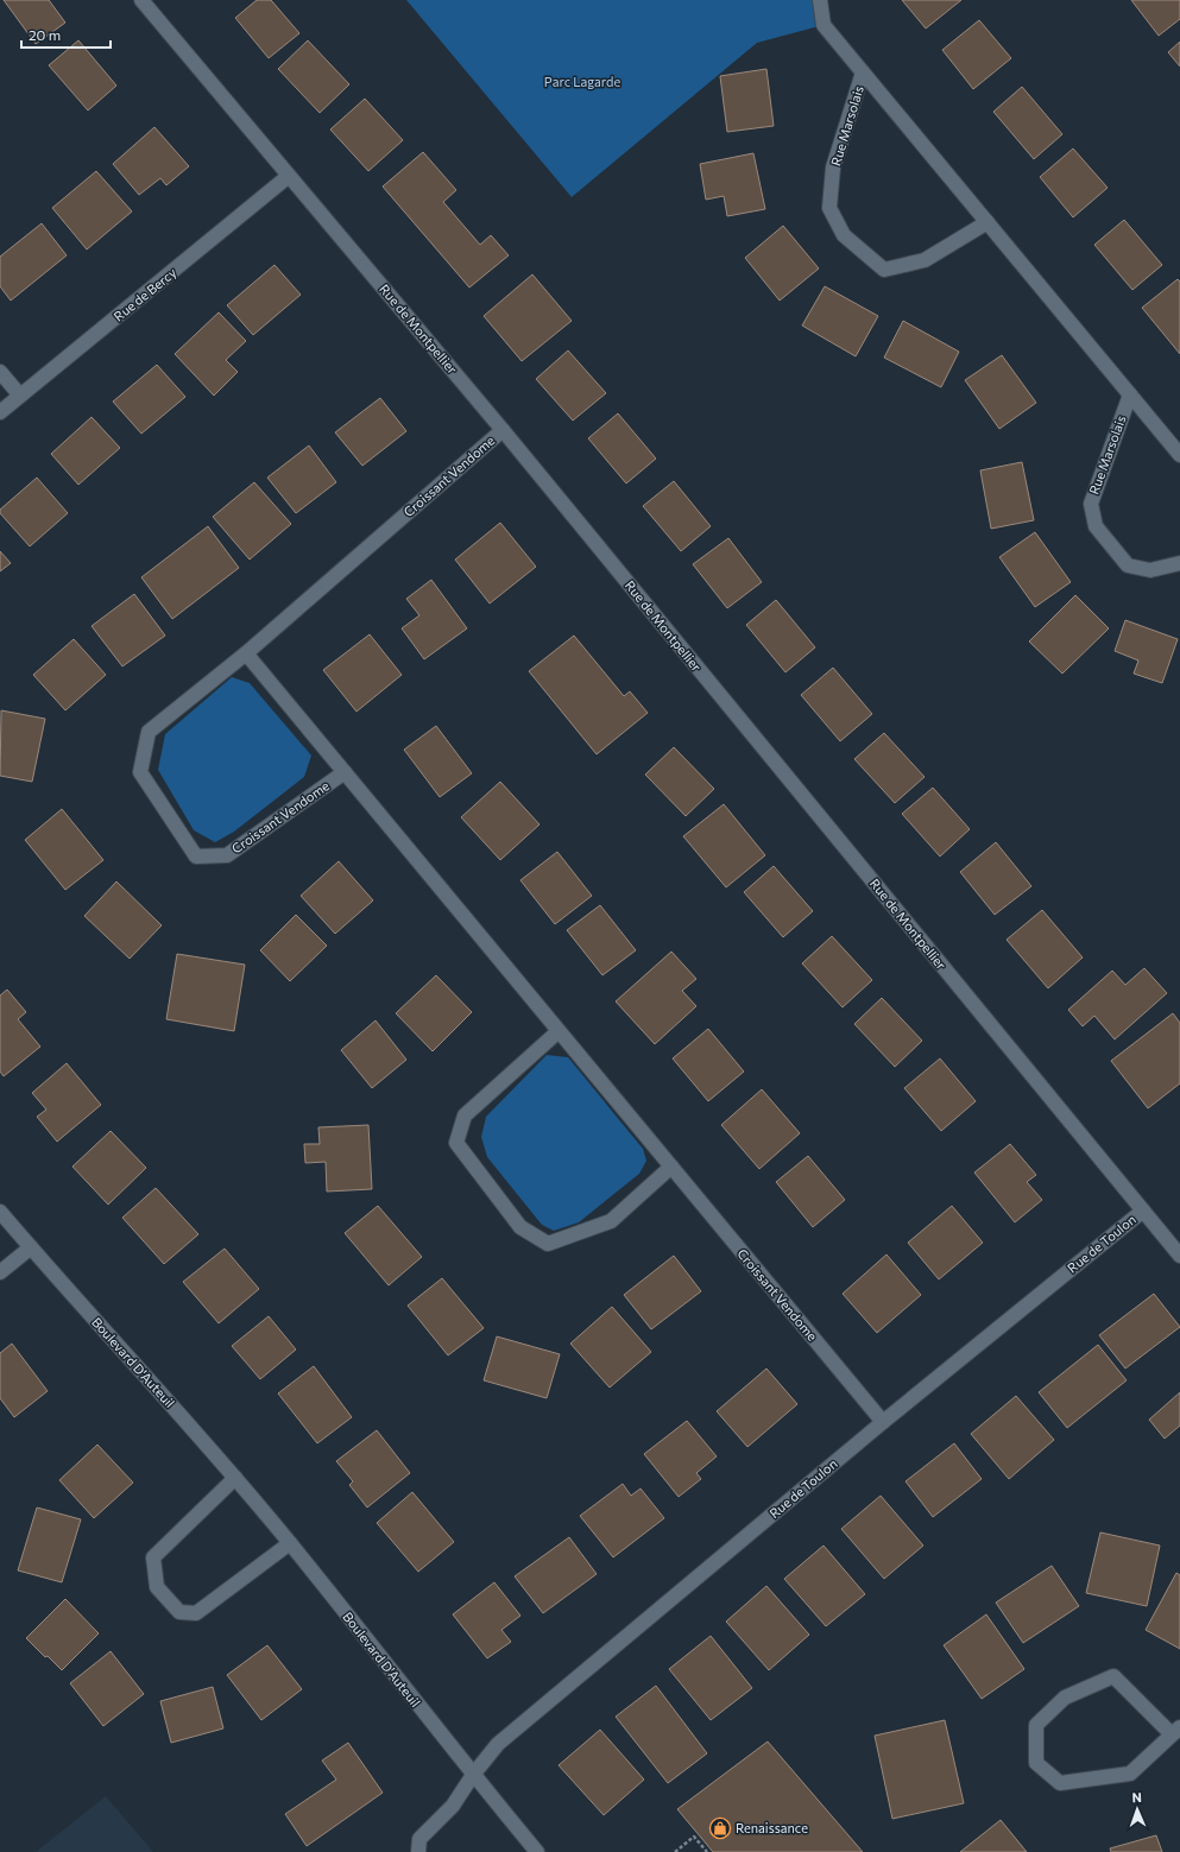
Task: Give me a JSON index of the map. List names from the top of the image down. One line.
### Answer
{"streets":{"street":["Rue Marsolais","Rue de Bercy","Rue de Montpellier","Croissant Vendome","Rue de Toulon","Boulevard D'Auteuil"]},"crossings":[["Rue de Bercy","Rue de Montpellier"],["Rue de Montpellier","Croissant Vendome"],["Rue de Montpellier","Rue de Toulon"],["Croissant Vendome","Rue de Toulon"],["Rue de Toulon","Boulevard D'Auteuil"]],"parks":["Parc Lagarde"],"places":{"shop":["Renaissance"]},"scale_bar":"20 m","north":"top"}
